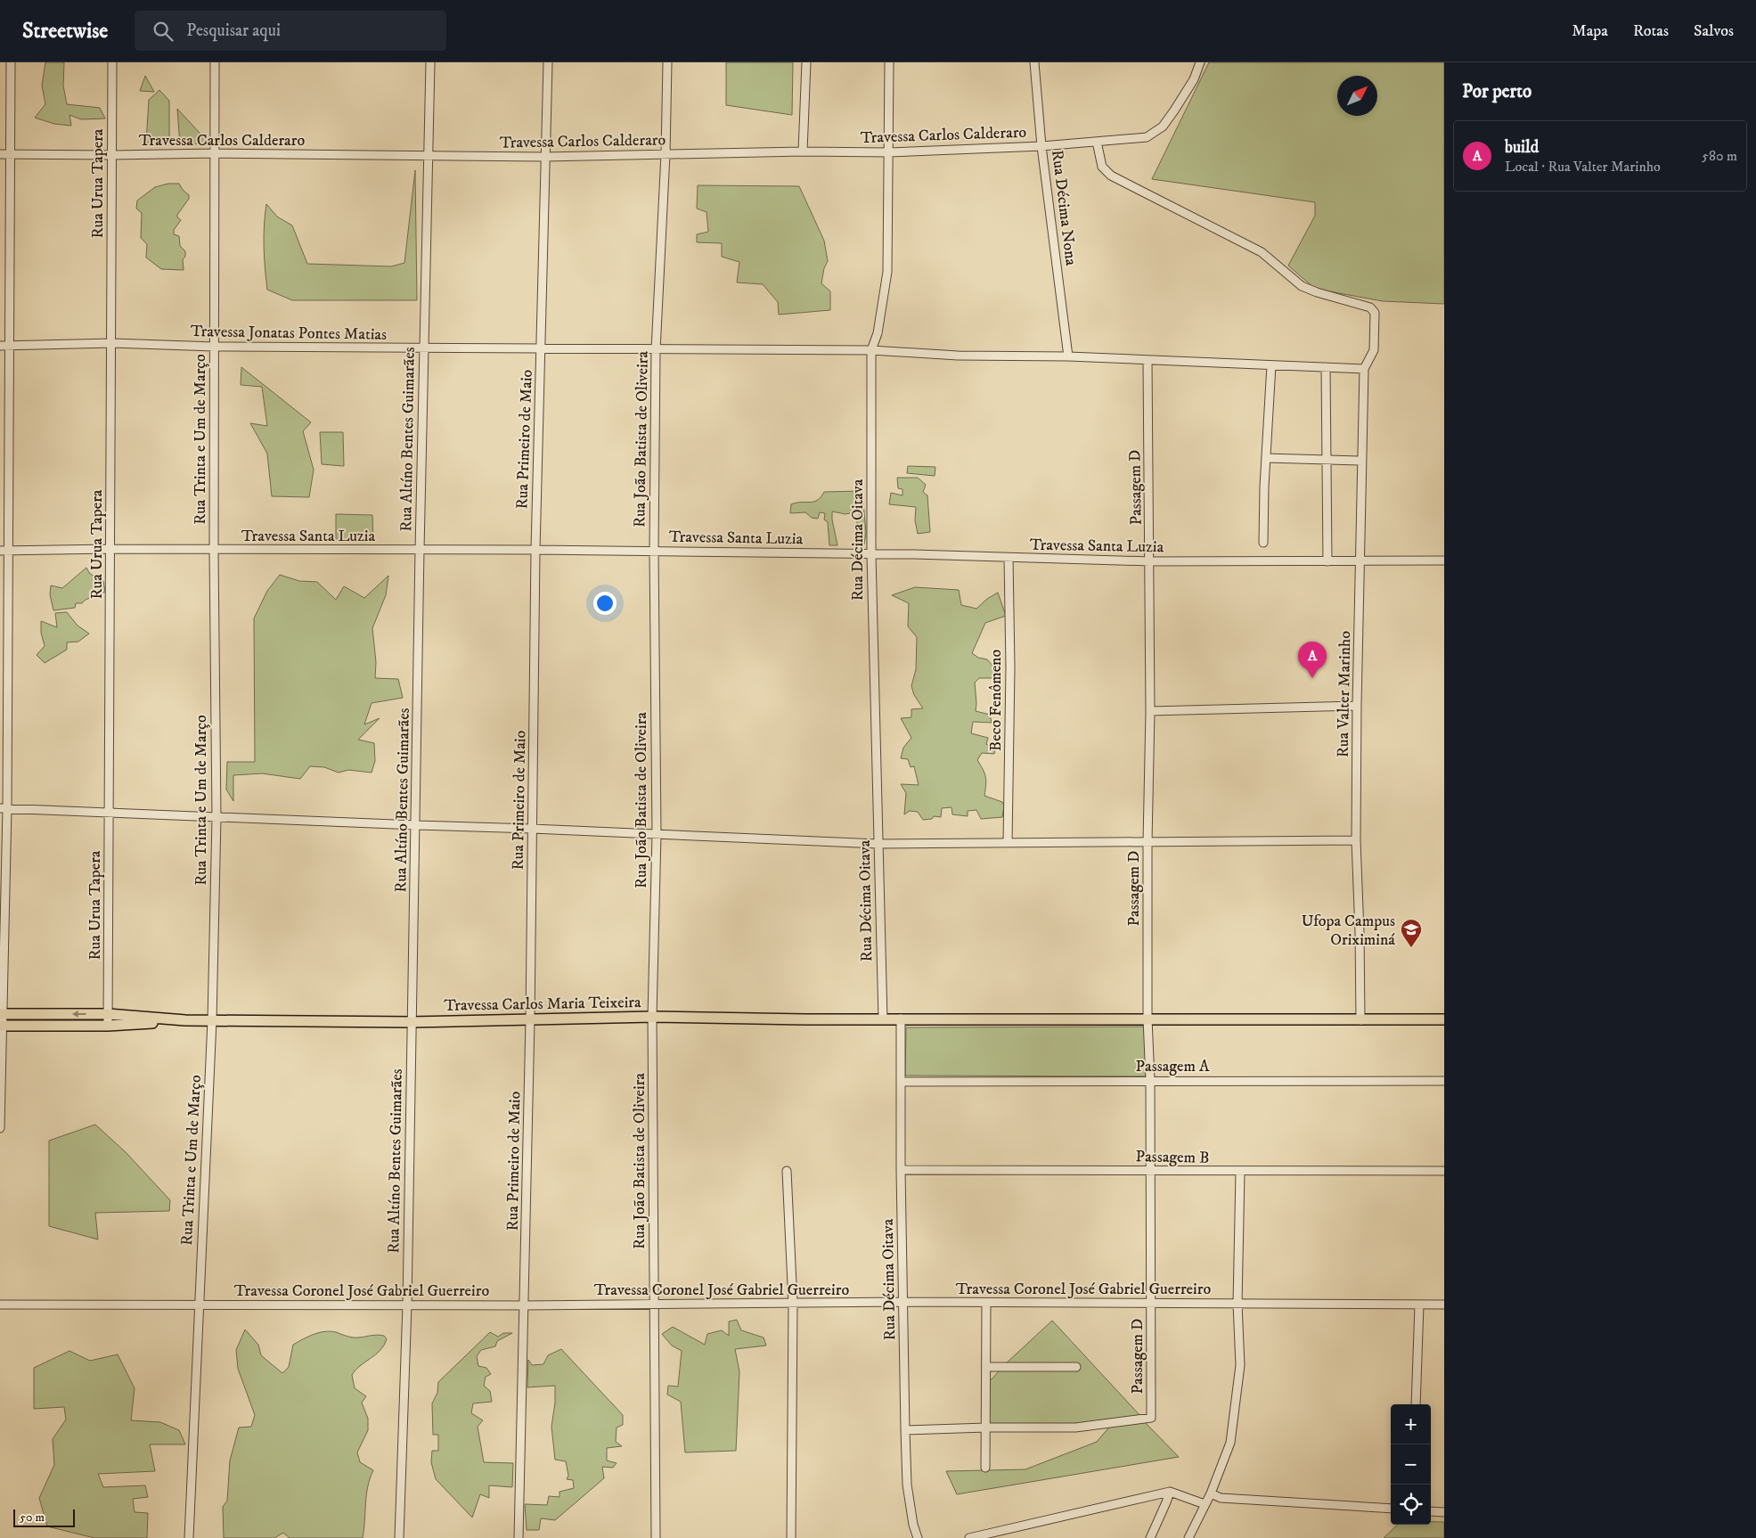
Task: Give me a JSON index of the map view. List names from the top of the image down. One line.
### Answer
{"streets":{"main road":["Travessa Carlos Maria Teixeira"],"street":["Travessa Carlos Calderaro","Rua Urua Tapera","Rua Décima Nona","Travessa Jonatas Pontes Matias","Rua Trinta e Um de Março","Rua Altíno Bentes Guimarães","Rua Primeiro de Maio","Rua João Batista de Oliveira","Passagem D","Travessa Santa Luzia","Rua Décima Oitava","Rua Valter Marinho","Beco Fenômeno","Passagem A","Passagem B","Travessa Coronel José Gabriel Guerreiro"]},"crossings":[["Travessa Carlos Calderaro","Rua Urua Tapera"],["Travessa Carlos Calderaro","Rua Décima Nona"],["Travessa Carlos Calderaro","Rua Trinta e Um de Março"],["Travessa Carlos Calderaro","Rua Altíno Bentes Guimarães"],["Travessa Carlos Calderaro","Rua Primeiro de Maio"],["Travessa Carlos Calderaro","Rua João Batista de Oliveira"],["Travessa Carlos Calderaro","Rua Décima Oitava"],["Rua Urua Tapera","Travessa Jonatas Pontes Matias"],["Rua Urua Tapera","Travessa Santa Luzia"],["Rua Urua Tapera","Travessa Carlos Maria Teixeira"],["Travessa Jonatas Pontes Matias","Rua Trinta e Um de Março"],["Travessa Jonatas Pontes Matias","Rua Altíno Bentes Guimarães"],["Travessa Jonatas Pontes Matias","Rua Primeiro de Maio"],["Travessa Jonatas Pontes Matias","Rua João Batista de Oliveira"],["Travessa Jonatas Pontes Matias","Rua Décima Oitava"],["Rua Trinta e Um de Março","Travessa Santa Luzia"],["Rua Trinta e Um de Março","Travessa Carlos Maria Teixeira"],["Rua Trinta e Um de Março","Travessa Coronel José Gabriel Guerreiro"],["Rua Altíno Bentes Guimarães","Travessa Santa Luzia"],["Rua Altíno Bentes Guimarães","Travessa Carlos Maria Teixeira"],["Rua Altíno Bentes Guimarães","Travessa Coronel José Gabriel Guerreiro"],["Rua Primeiro de Maio","Travessa Santa Luzia"],["Rua Primeiro de Maio","Travessa Carlos Maria Teixeira"],["Rua Primeiro de Maio","Travessa Coronel José Gabriel Guerreiro"],["Rua João Batista de Oliveira","Travessa Santa Luzia"],["Rua João Batista de Oliveira","Travessa Carlos Maria Teixeira"],["Rua João Batista de Oliveira","Travessa Coronel José Gabriel Guerreiro"],["Passagem D","Travessa Santa Luzia"],["Passagem D","Travessa Carlos Maria Teixeira"],["Passagem D","Passagem A"],["Passagem D","Passagem B"],["Passagem D","Travessa Coronel José Gabriel Guerreiro"],["Travessa Santa Luzia","Rua Décima Oitava"],["Travessa Santa Luzia","Rua Valter Marinho"],["Travessa Santa Luzia","Beco Fenômeno"],["Rua Décima Oitava","Travessa Carlos Maria Teixeira"],["Rua Décima Oitava","Passagem A"],["Rua Décima Oitava","Passagem B"],["Rua Décima Oitava","Travessa Coronel José Gabriel Guerreiro"],["Rua Valter Marinho","Travessa Carlos Maria Teixeira"]],"places":{"school or university":["Ufopa Campus Oriximiná"]},"scale_bar":"50 m","north":"top right","page":{"header":"Streetwise","search":"Pesquisar aqui","nav":["Mapa","Rotas","Salvos"],"heading":"Por perto","list":[{"mark":"A","name":"build","note":"Local · Rua Valter Marinho","value":"580 m"}],"pins":"A","map_buttons":["+","−"],"scale":"50 m"}}
